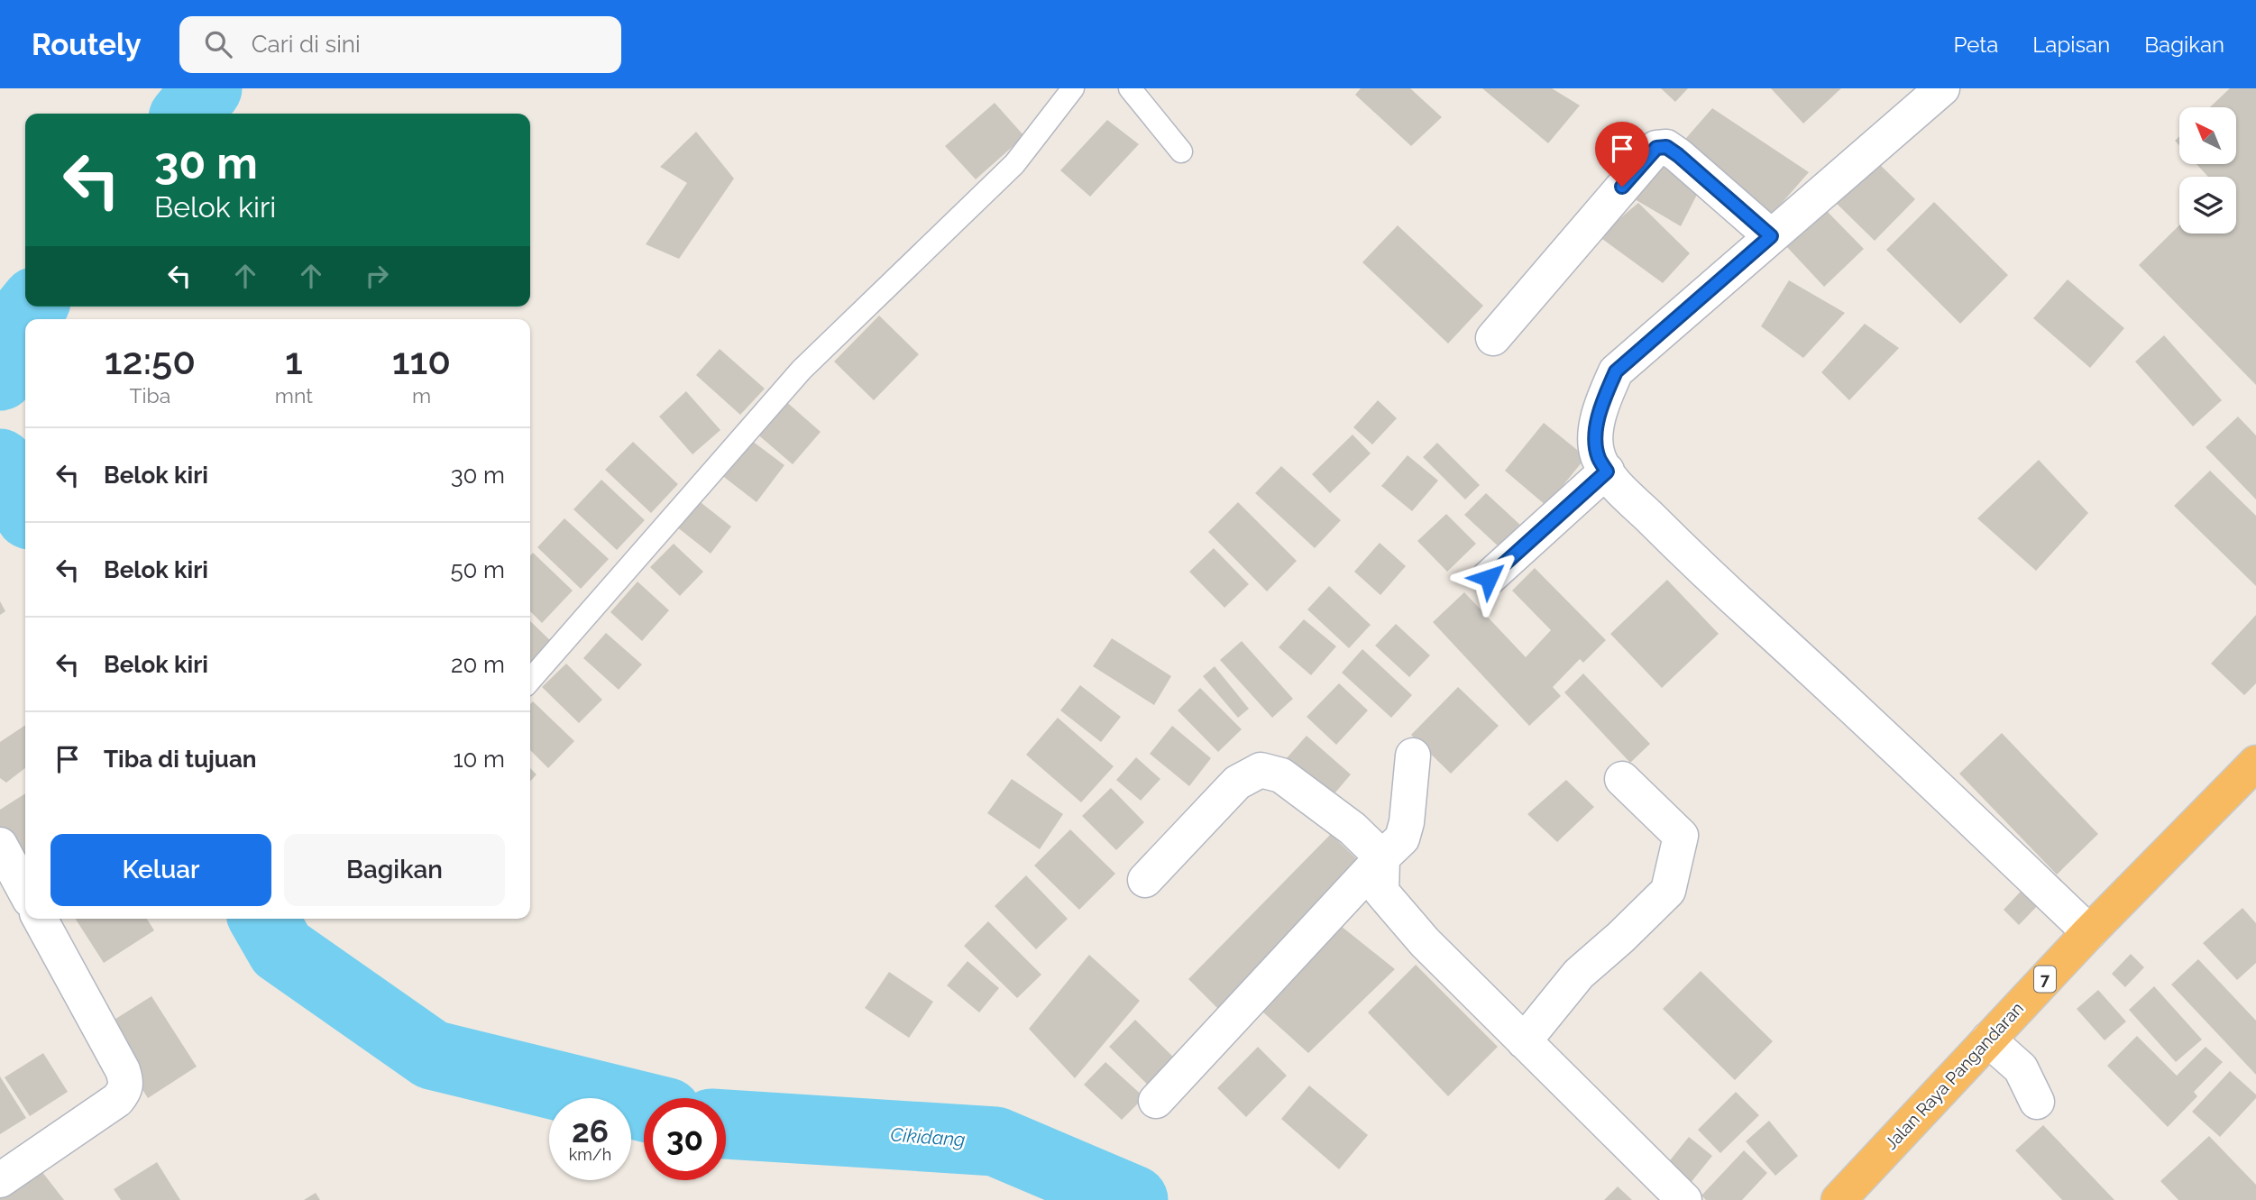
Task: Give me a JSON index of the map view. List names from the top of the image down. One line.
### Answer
{"streets":{"highway":["7","Jalan Raya Pangandaran"]},"water":["Cikidang"],"north":"top left","page":{"header":"Routely","search":"Cari di sini","nav":["Peta","Lapisan","Bagikan"],"turn":["30 m","Belok kiri"],"eta":["12:50","Tiba","1","mnt","110","m"],"list":[{"name":"Belok kiri","value":"30 m"},{"name":"Belok kiri","value":"50 m"},{"name":"Belok kiri","value":"20 m"},{"name":"Tiba di tujuan","value":"10 m"}],"buttons":["Keluar","Bagikan"],"speed":"26 km/h","limit":"30"}}
